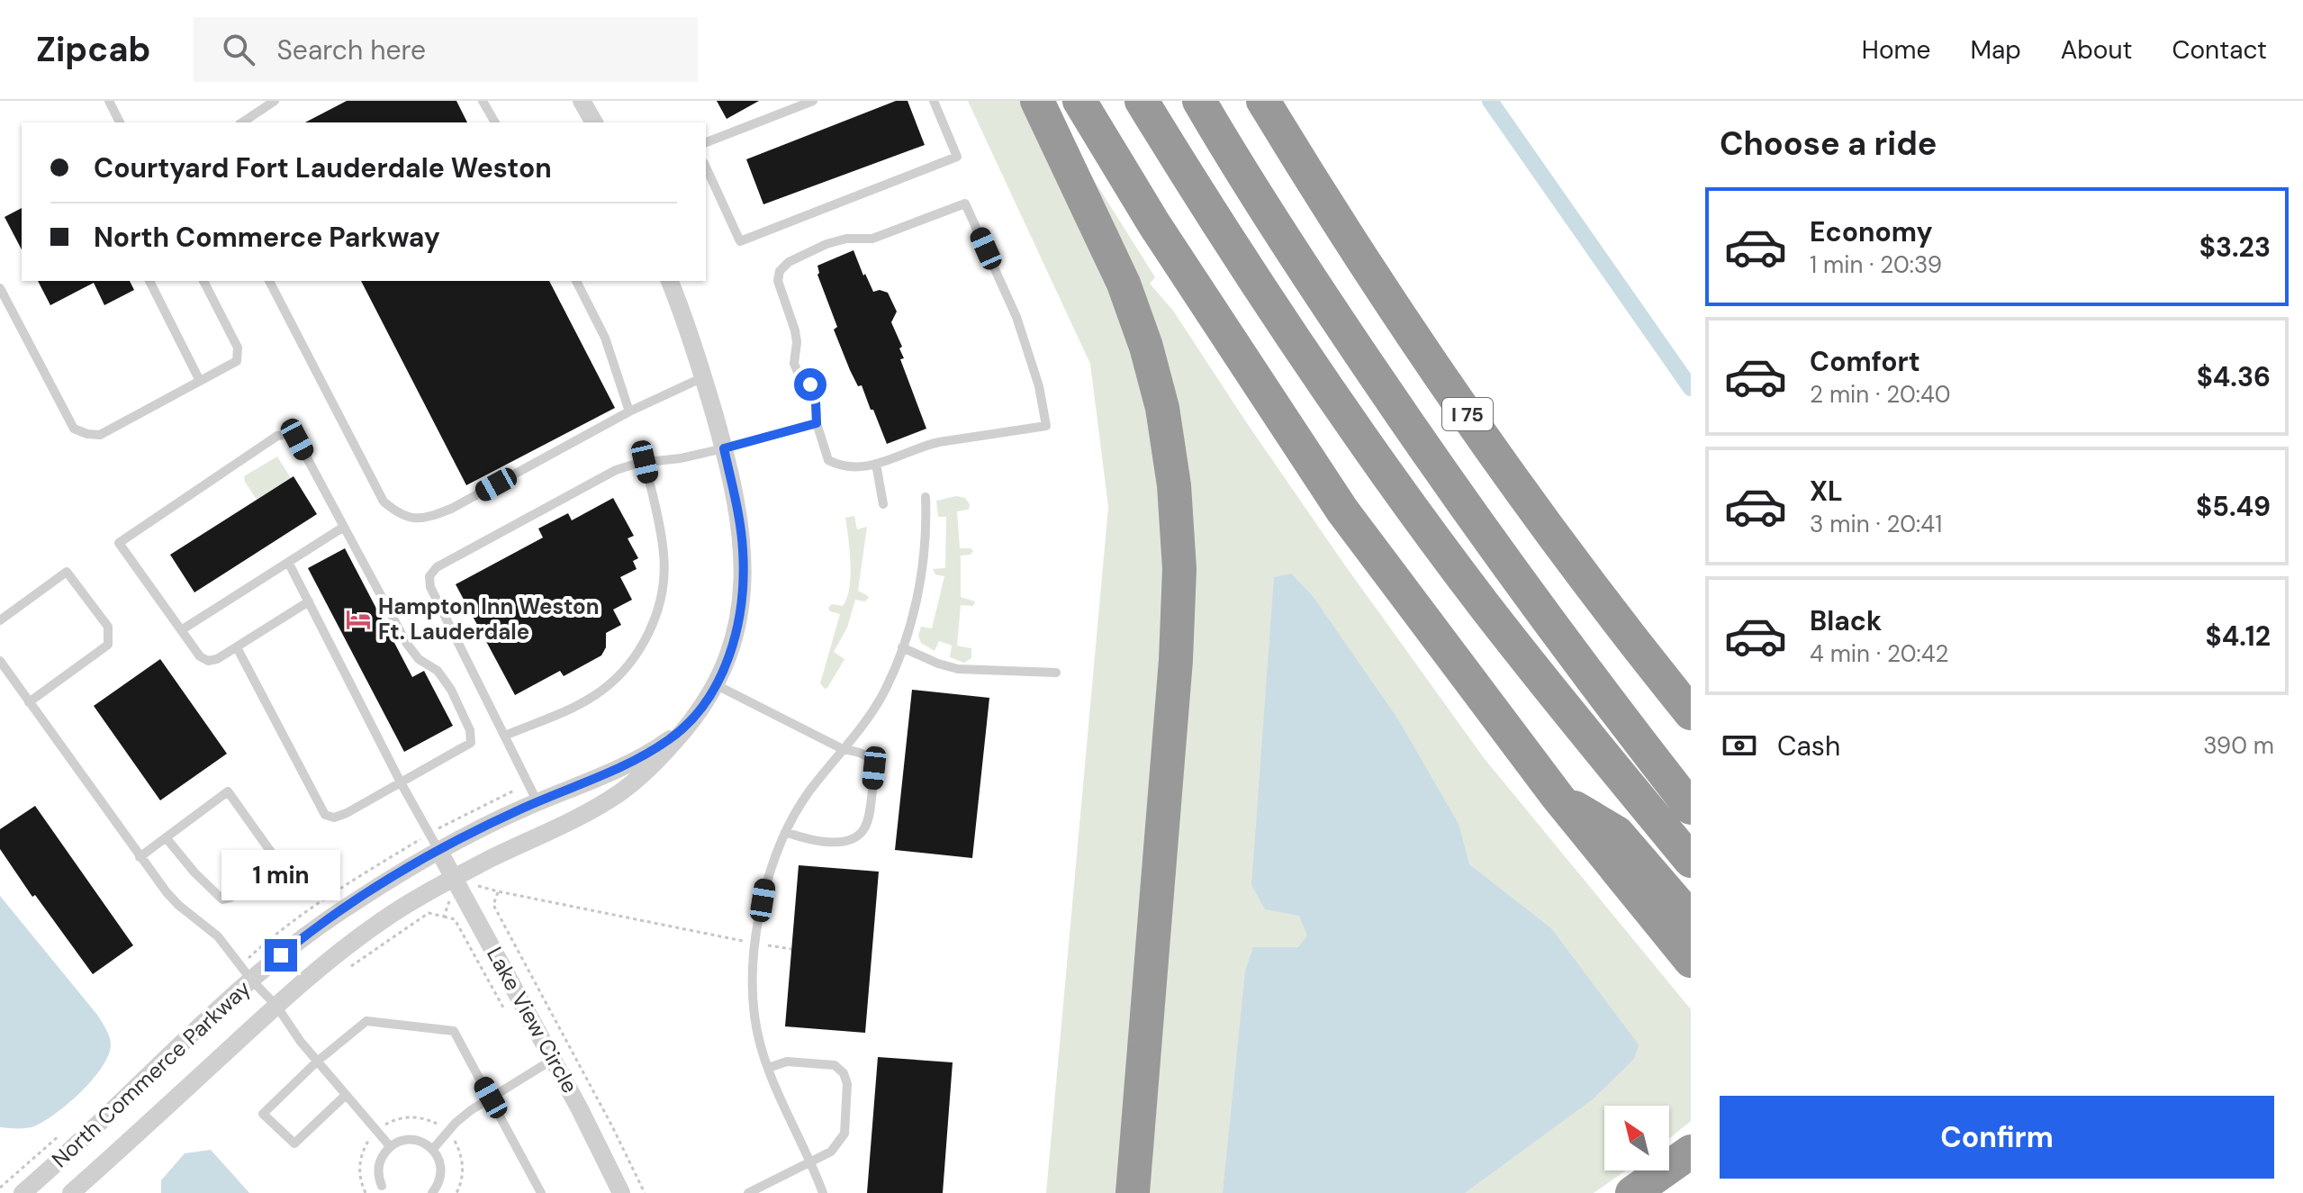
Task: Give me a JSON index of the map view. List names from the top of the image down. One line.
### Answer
{"streets":{"highway":["I 75"],"street":["Lake View Circle","North Commerce Parkway"]},"crossings":[["Lake View Circle","North Commerce Parkway"]],"places":{"hotel":["Hampton Inn Weston Ft. Lauderdale"]},"north":"top left","page":{"header":"Zipcab","search":"Search here","nav":["Home","Map","About","Contact"],"heading":"Choose a ride","banner":["Courtyard Fort Lauderdale Weston","North Commerce Parkway"],"list":[{"name":"Economy","note":"1 min · 20:39","value":"$3.23"},{"name":"Comfort","note":"2 min · 20:40","value":"$4.36"},{"name":"XL","note":"3 min · 20:41","value":"$5.49"},{"name":"Black","note":"4 min · 20:42","value":"$4.12"}],"pay":["Cash","390 m"],"bubble":"1 min","buttons":"Confirm"}}
